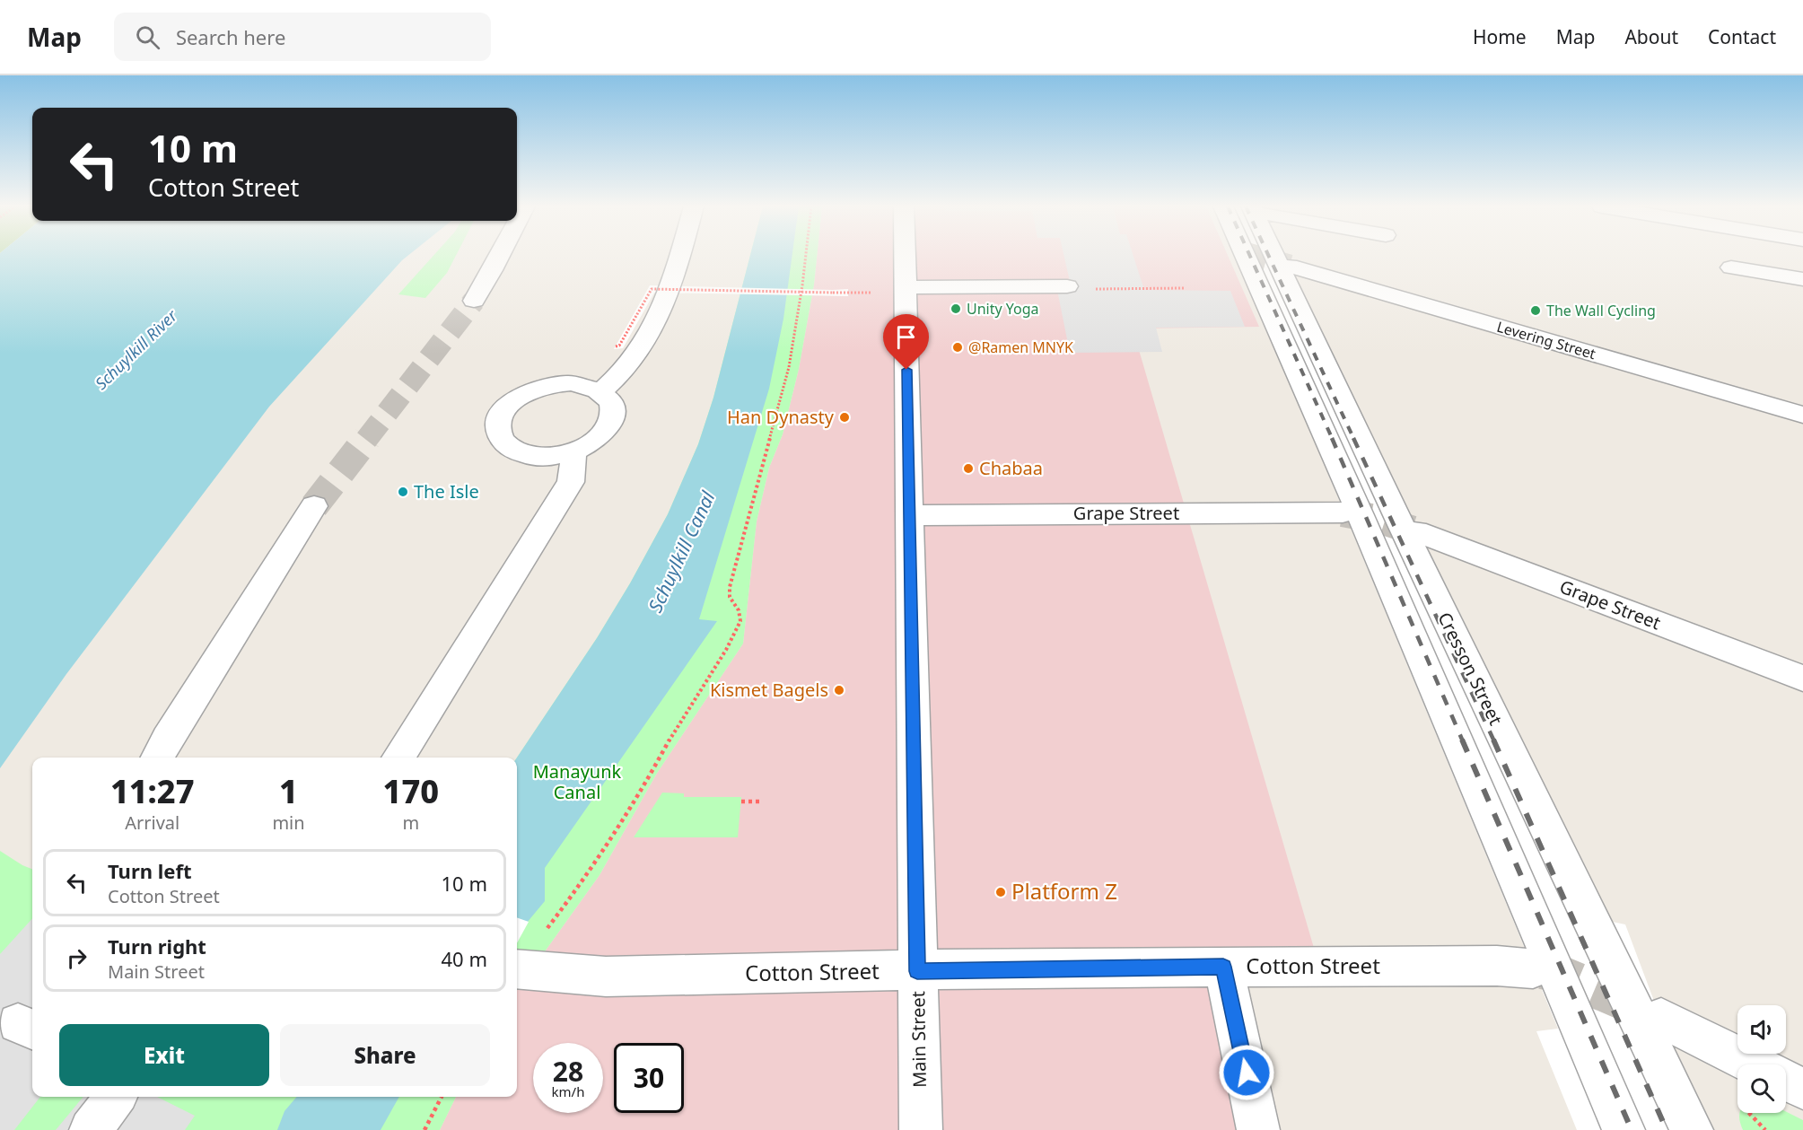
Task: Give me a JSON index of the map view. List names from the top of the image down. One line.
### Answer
{"streets":{"street":["Levering Street","Grape Street","Cresson Street","Cotton Street","Main Street"]},"crossings":[["Grape Street","Main Street"],["Cotton Street","Main Street"]],"water":["Schuylkill River","Schuylkill Canal"],"parks":["Manayunk Canal"],"places":["Unity Yoga","The Wall Cycling","@Ramen MNYK","Han Dynasty","Chabaa","The Isle","Kismet Bagels","Platform Z"],"page":{"header":"Map","search":"Search here","nav":["Home","Map","About","Contact"],"turn":["10 m","Cotton Street"],"eta":["11:27","Arrival","1","min","170","m"],"list":[{"name":"Turn left","note":"Cotton Street","value":"10 m"},{"name":"Turn right","note":"Main Street","value":"40 m"}],"buttons":["Exit","Share"],"speed":"28 km/h","limit":"30"}}
